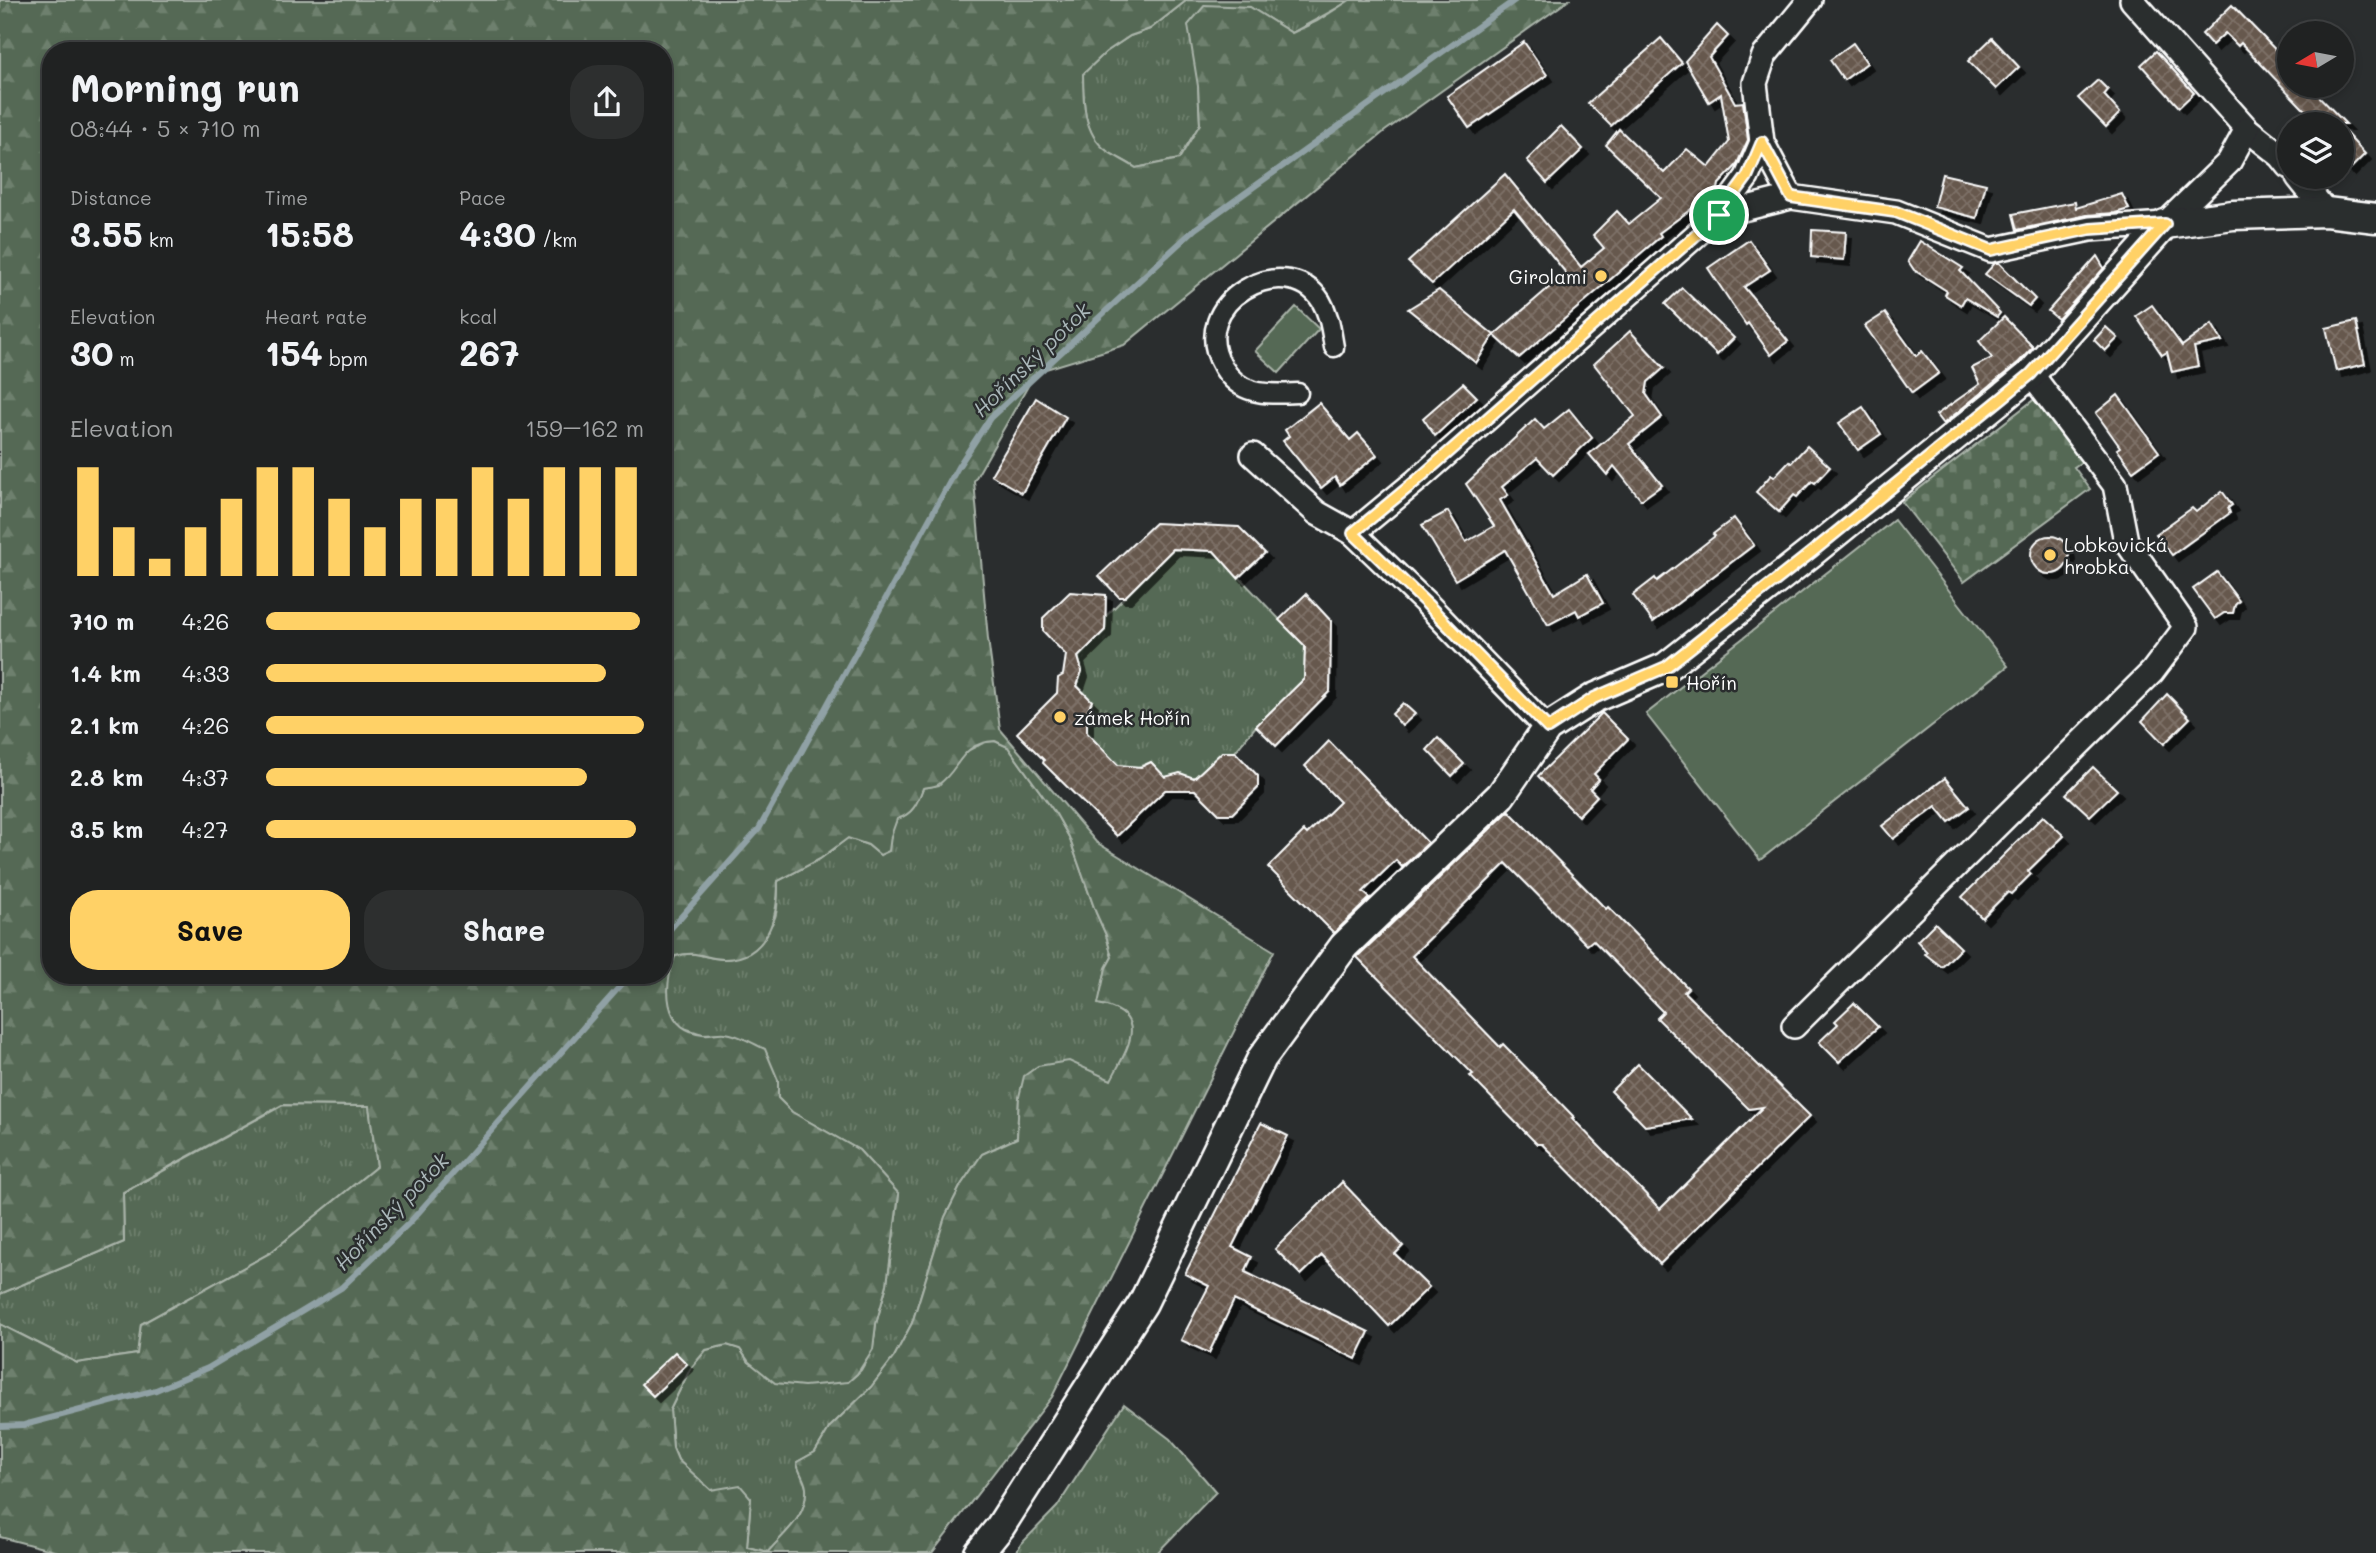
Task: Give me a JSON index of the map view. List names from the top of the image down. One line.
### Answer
{"water":["Hořínský potok"],"places":{"other":["Girolami","Lobkovická hrobka","zámek Hořín"],"transit":["Hořín"]},"north":"left","page":{"heading":["Morning run","08:44 · 5 × 710 m"],"stats":[["Distance","3.55 km"],["Time","15:58"],["Pace","4:30 /km"],["Elevation","30 m"],["Heart rate","154 bpm"],["kcal","267"]],"chart":["Elevation","159–162 m"],"list":[{"name":"710 m","note":"4:26"},{"name":"1.4 km","note":"4:33"},{"name":"2.1 km","note":"4:26"},{"name":"2.8 km","note":"4:37"},{"name":"3.5 km","note":"4:27"}],"buttons":["Save","Share"]}}
